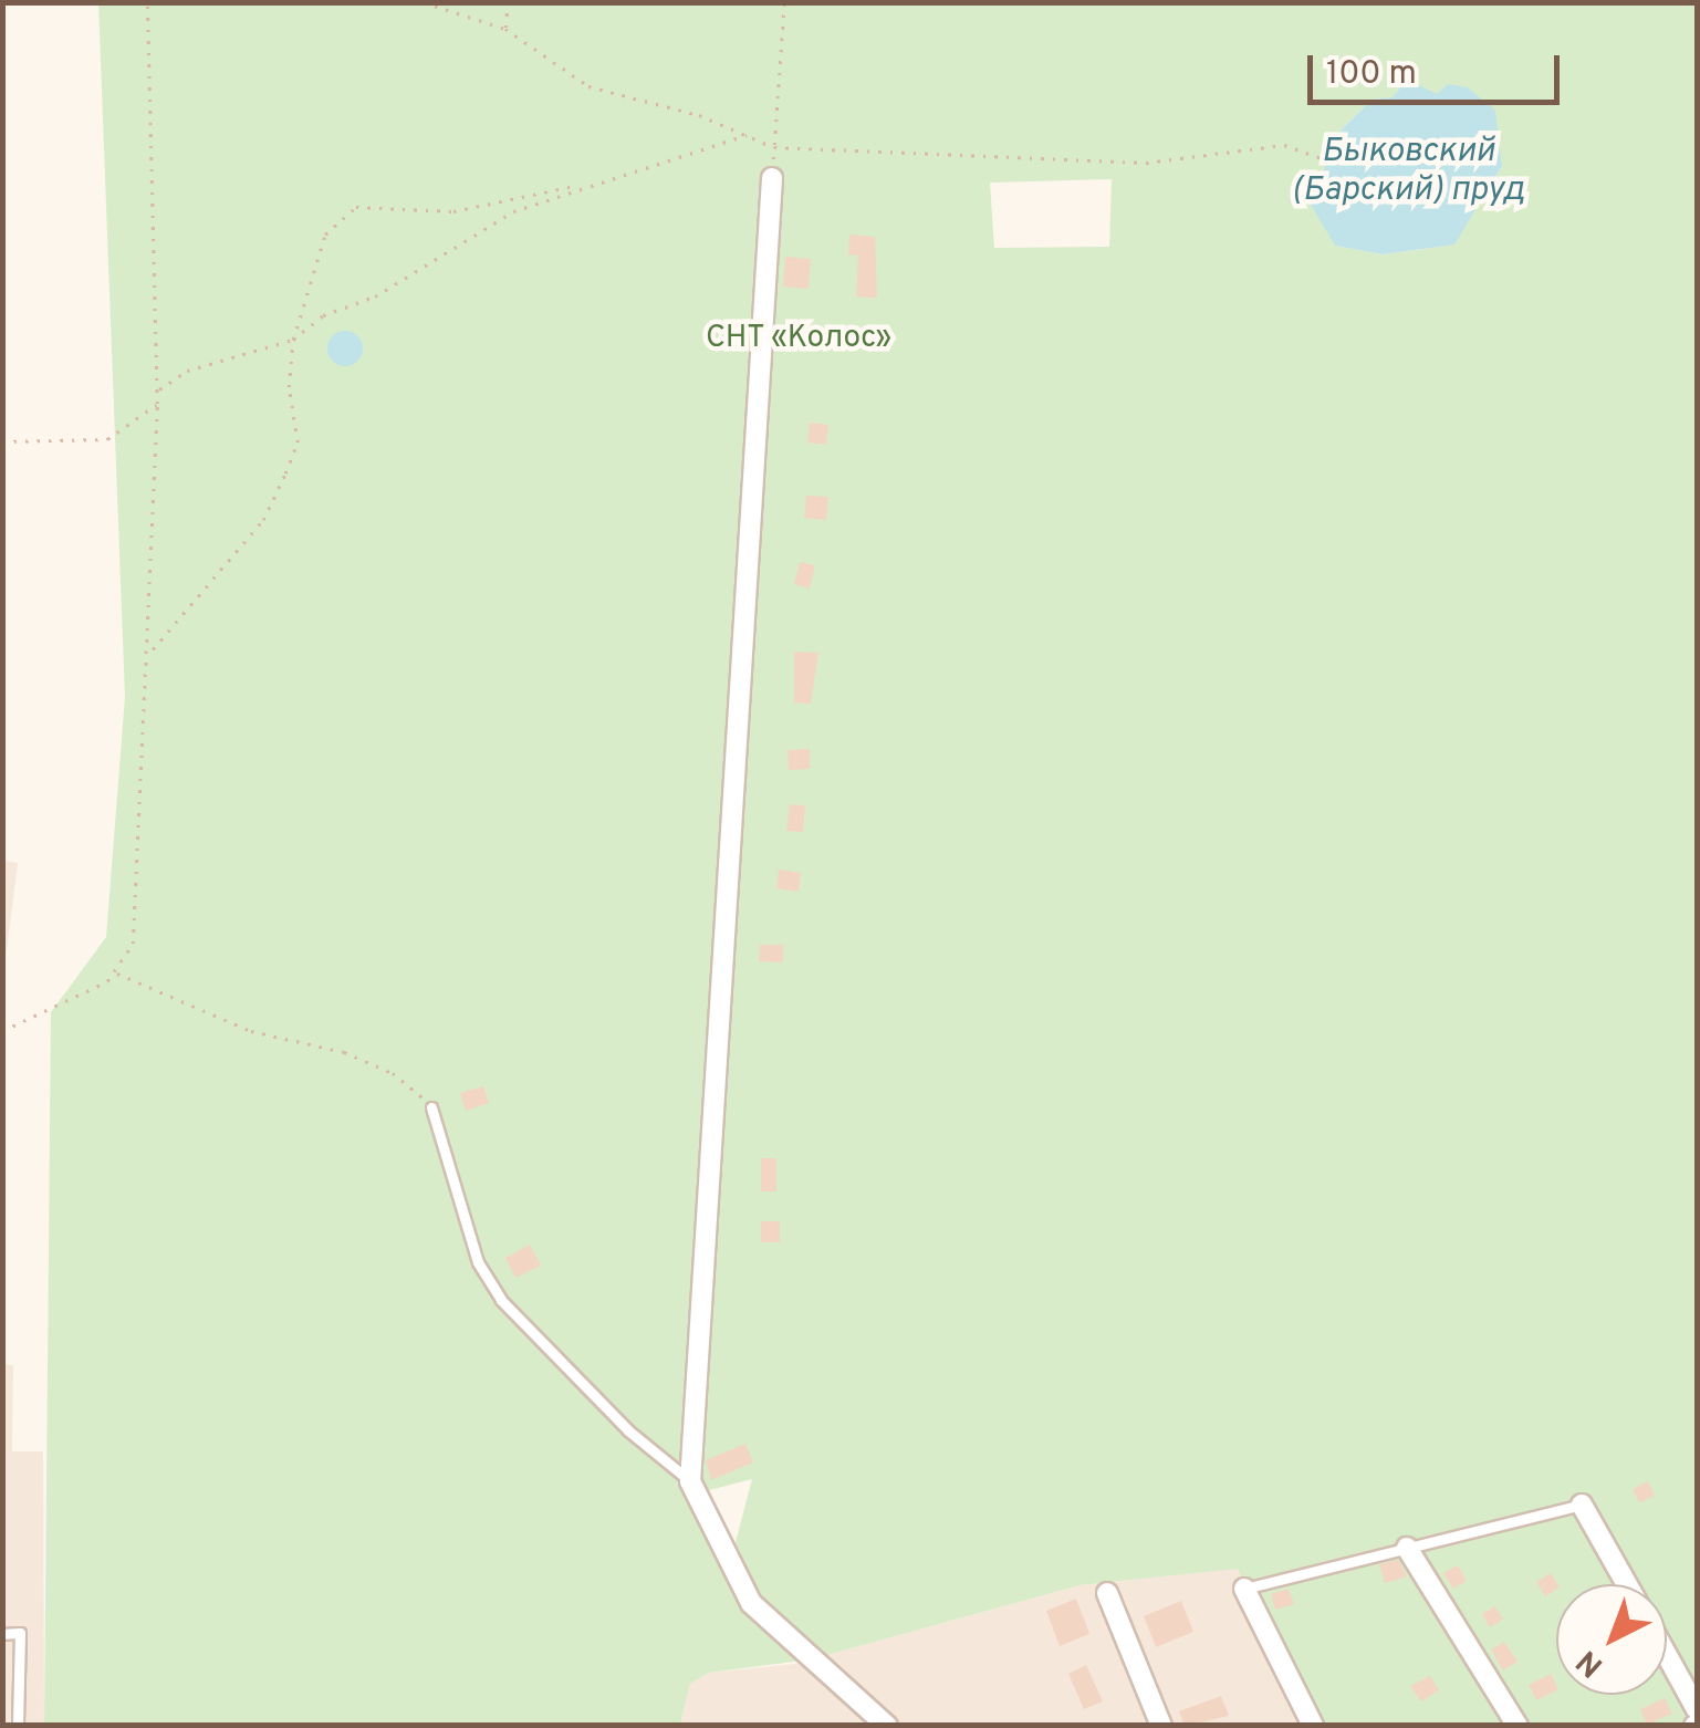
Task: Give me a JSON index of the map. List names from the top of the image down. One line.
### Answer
{"water":["Быковский (Барский) пруд"],"parks":["СНТ «Колос»"],"scale_bar":"100 m","north":"bottom left"}
